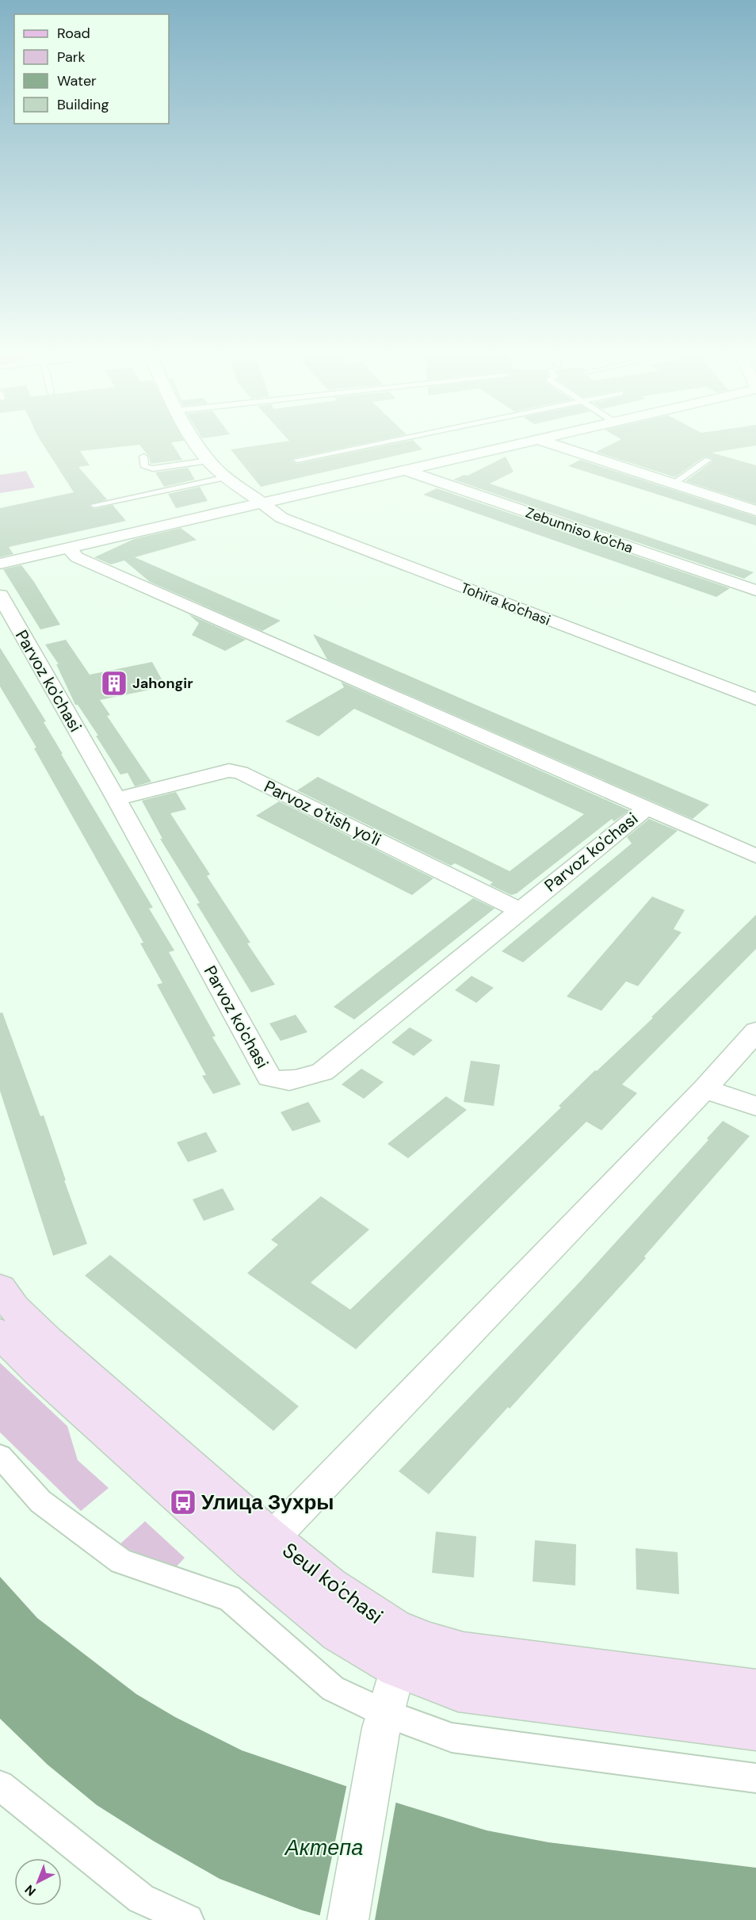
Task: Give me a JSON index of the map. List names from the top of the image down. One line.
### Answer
{"streets":{"main road":["Seul ko'chasi"],"street":["Zebunniso ko'cha","Tohira ko'chasi","Parvoz ko'chasi","Parvoz o'tish yo'li"]},"crossings":[["Parvoz ko'chasi","Parvoz o'tish yo'li"]],"water":["Актепа"],"places":{"building":["Jahongir"],"bus stop":["Улица Зухры"]},"legend":["Road","Park","Water","Building"],"north":"bottom left"}
